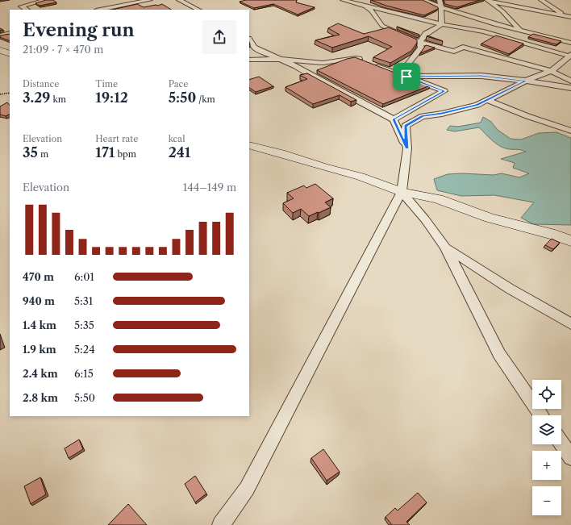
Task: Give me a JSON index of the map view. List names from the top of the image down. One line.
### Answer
{"page":{"heading":["Evening run","21:09 · 7 × 470 m"],"stats":[["Distance","3.29 km"],["Time","19:12"],["Pace","5:50 /km"],["Elevation","35 m"],["Heart rate","171 bpm"],["kcal","241"]],"chart":["Elevation","144–149 m"],"list":[{"name":"470 m","note":"6:01"},{"name":"940 m","note":"5:31"},{"name":"1.4 km","note":"5:35"},{"name":"1.9 km","note":"5:24"},{"name":"2.4 km","note":"6:15"},{"name":"2.8 km","note":"5:50"}],"map_buttons":["+","−"]}}
